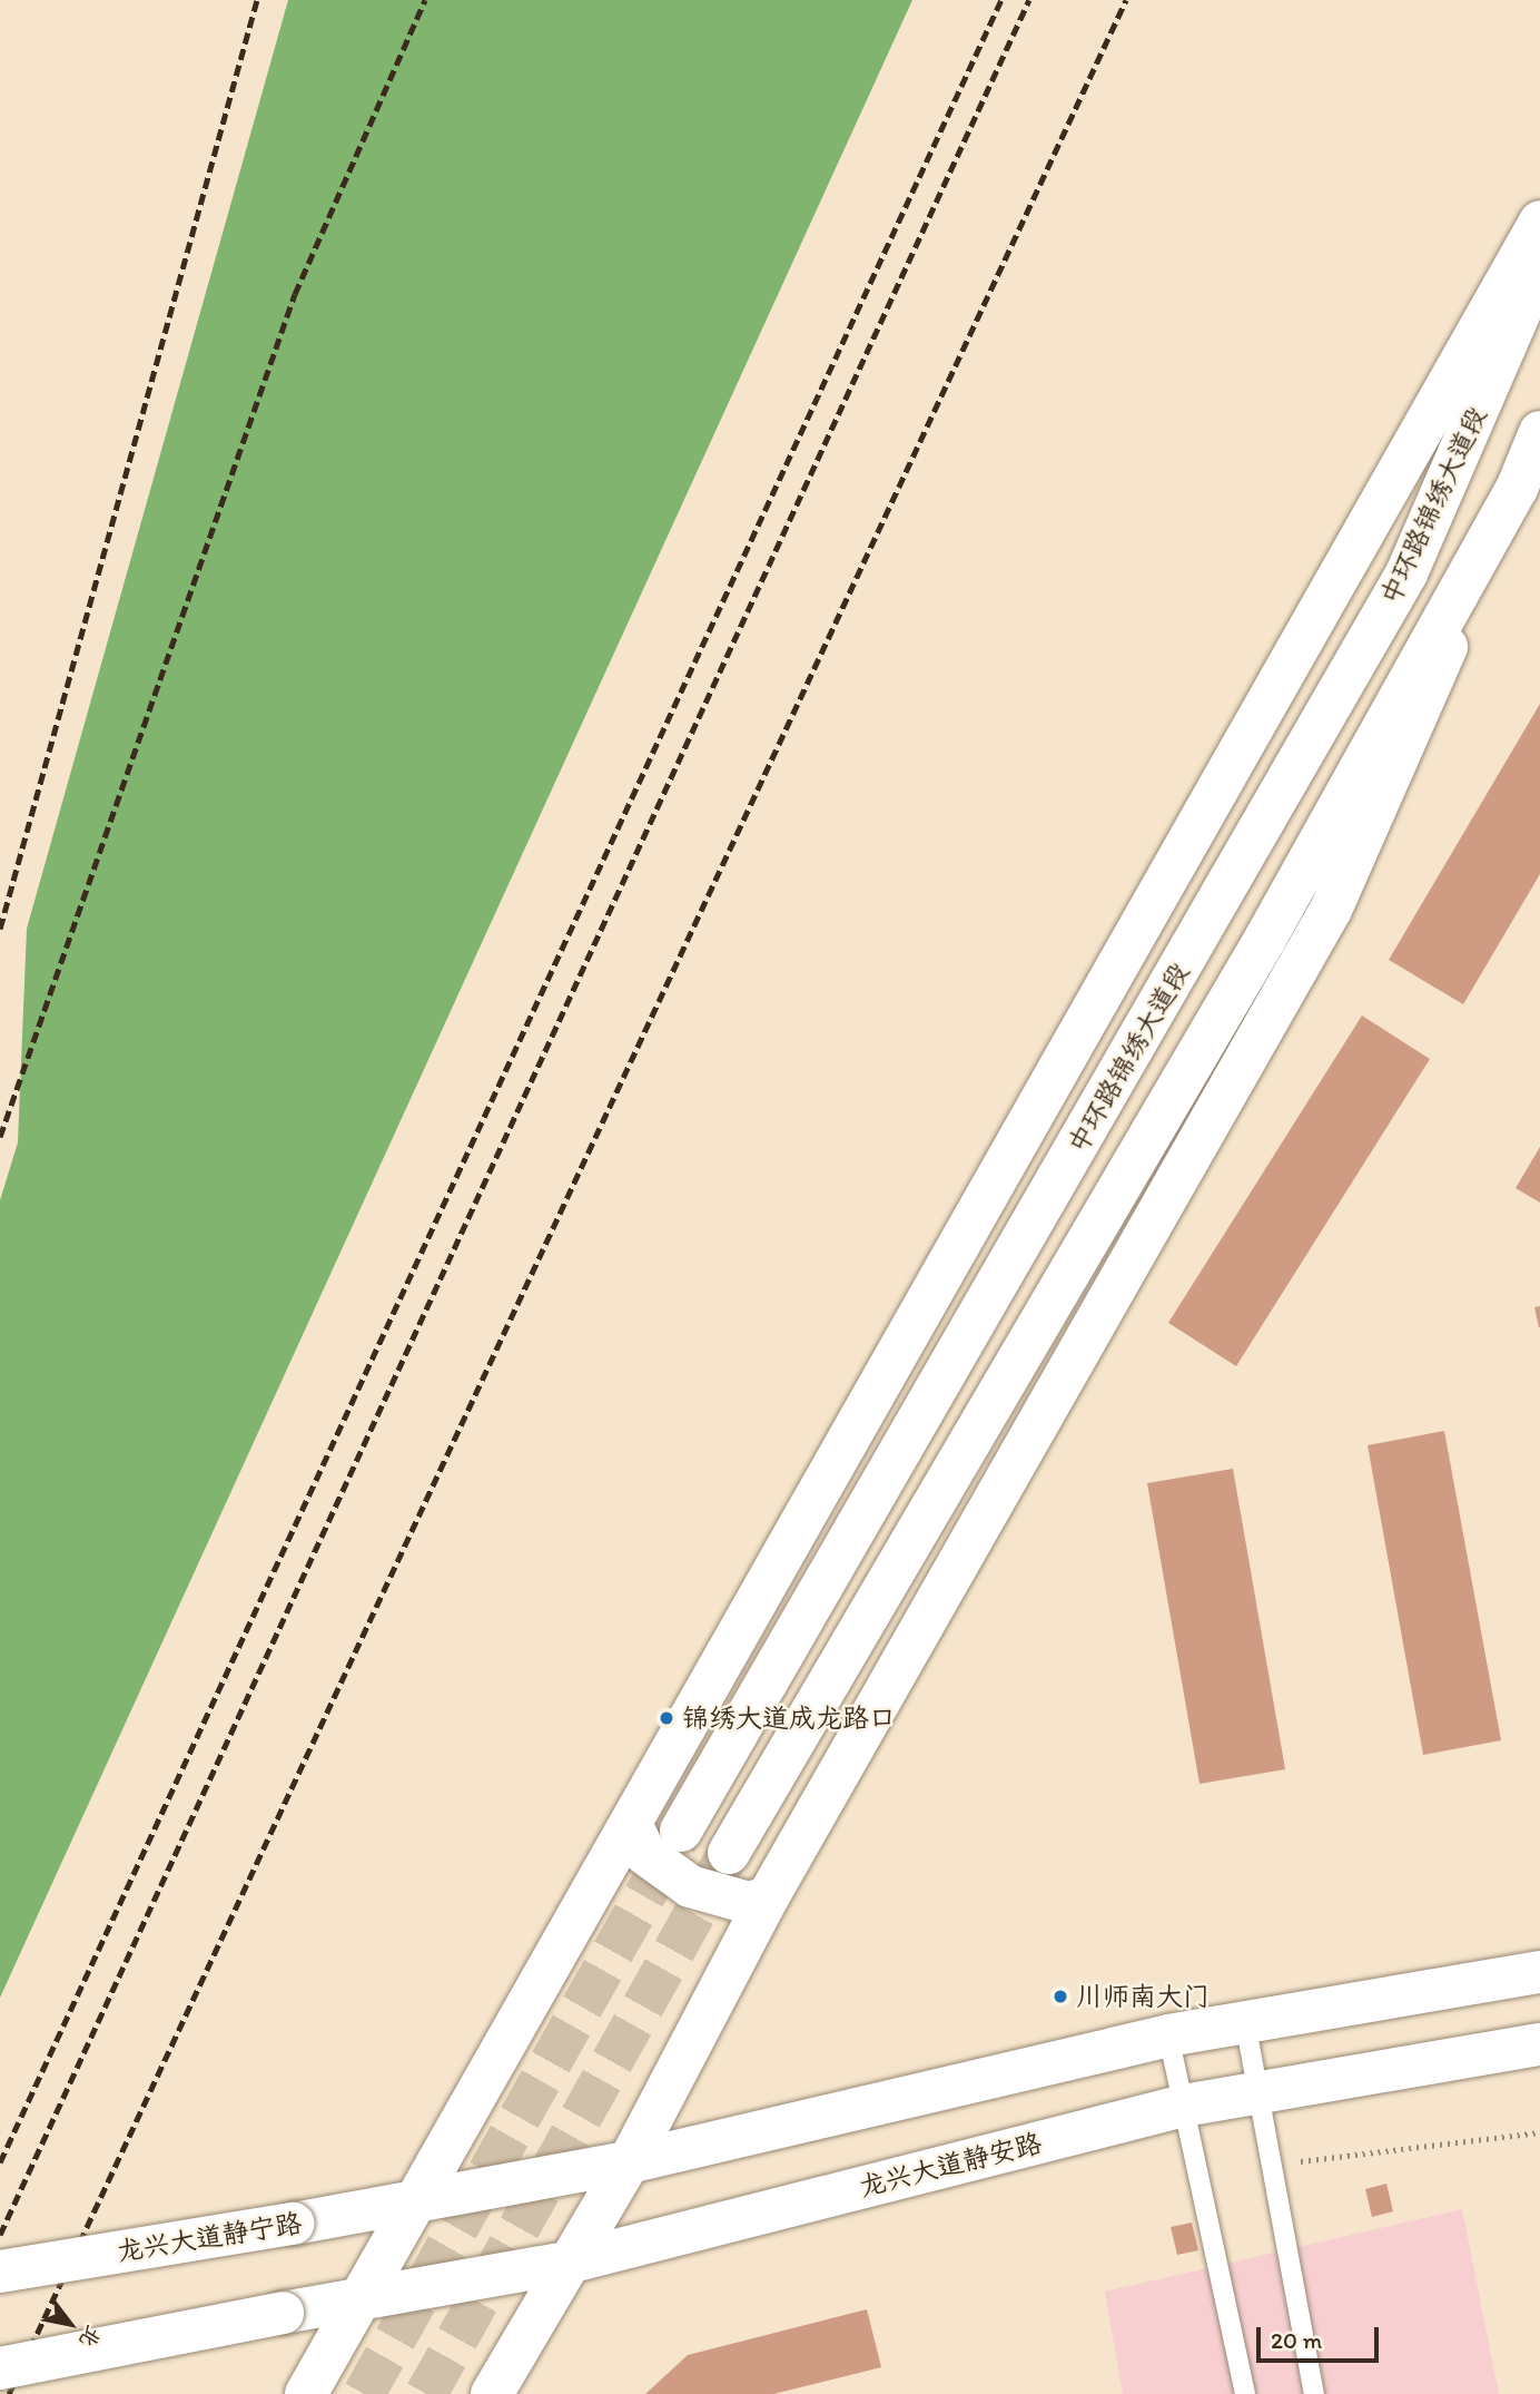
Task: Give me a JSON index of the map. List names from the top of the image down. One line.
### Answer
{"streets":{"main road":["中环路锦绣大道段","龙兴大道静安路","龙兴大道静宁路"]},"places":["锦绣大道成龙路口","川师南大门"],"scale_bar":"20 m","north":"bottom right"}
